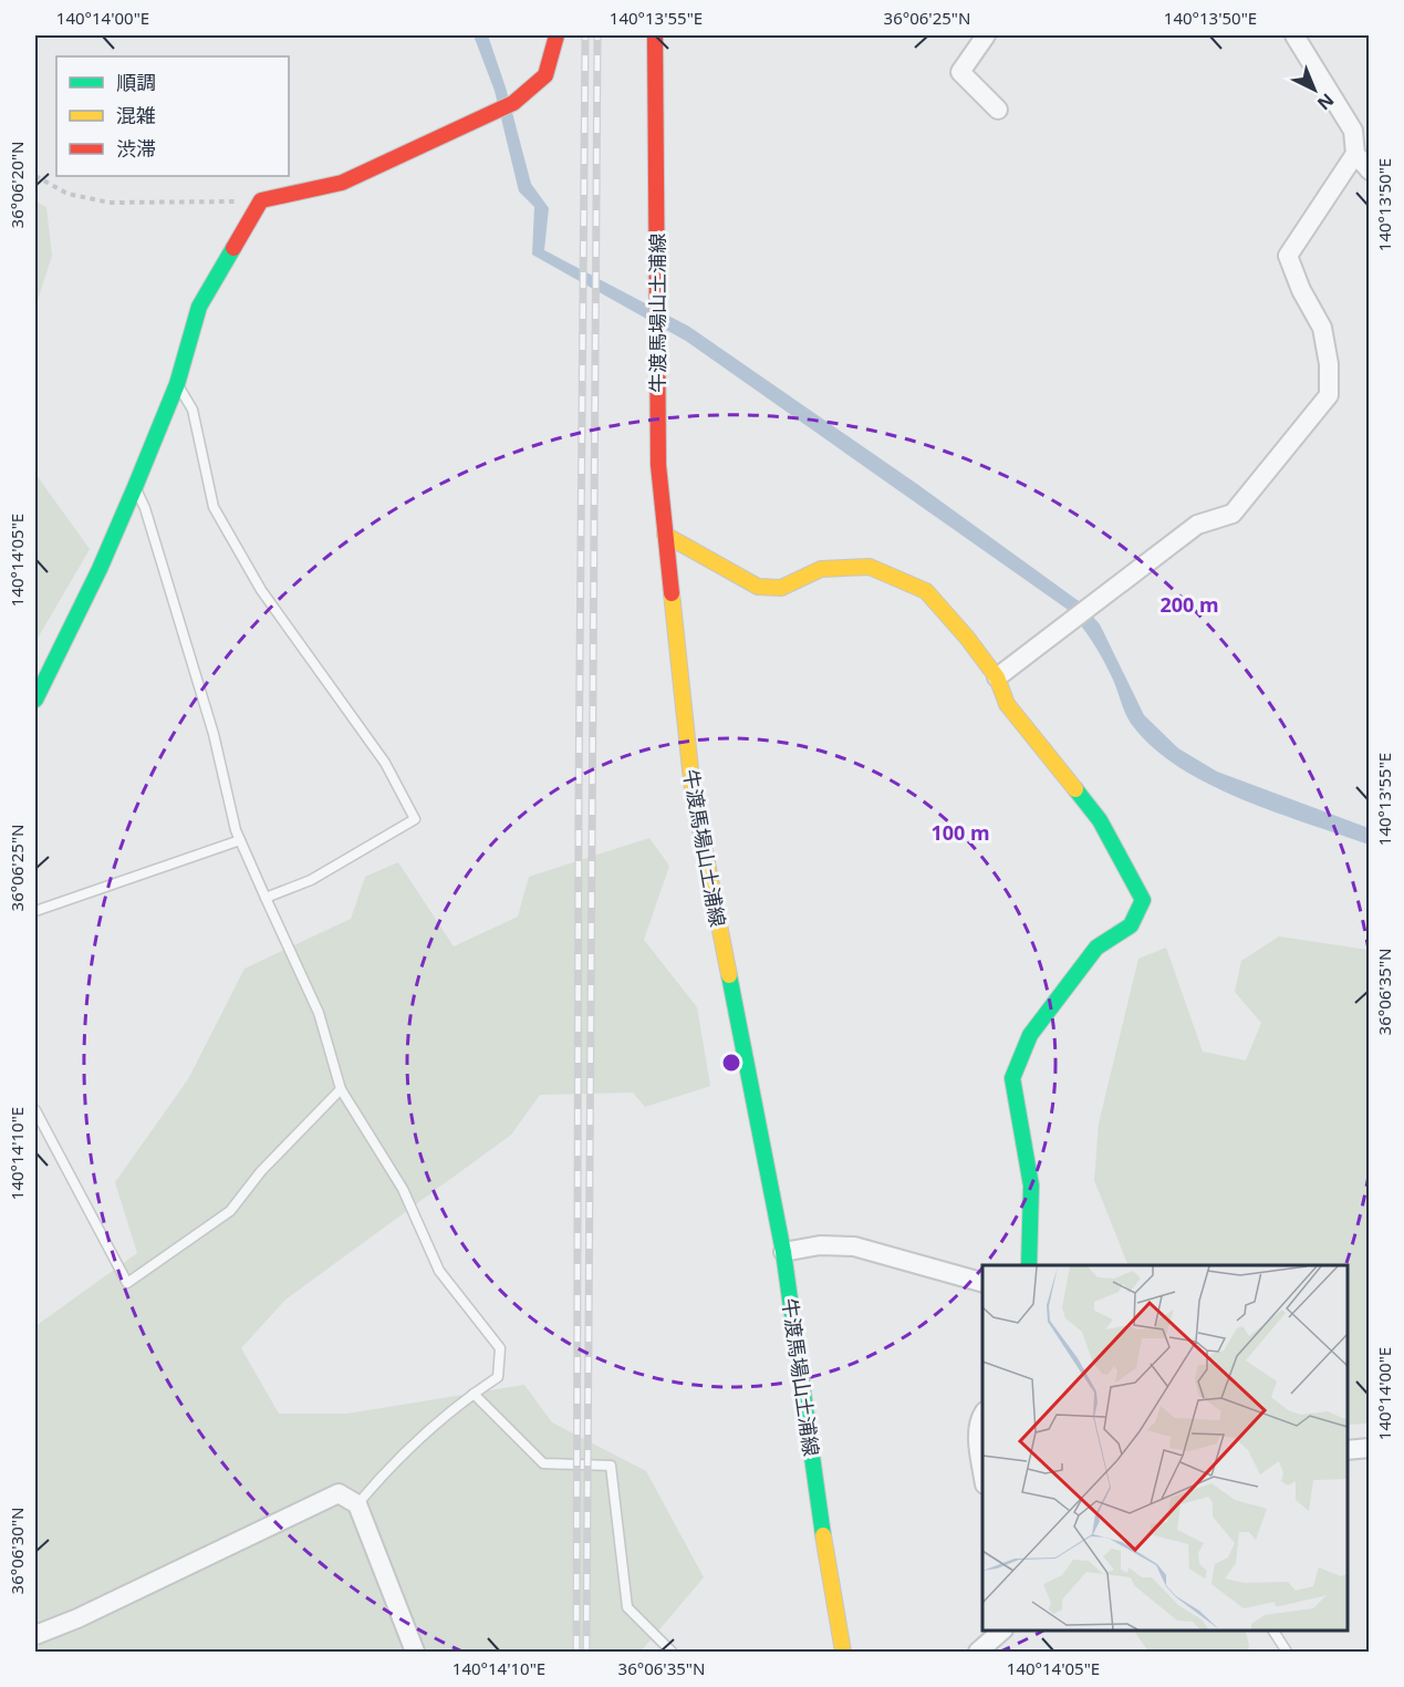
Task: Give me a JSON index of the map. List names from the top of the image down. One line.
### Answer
{"streets":{"street":["牛渡馬場山土浦線"]},"legend":["順調","混雑","渋滞"],"north":"bottom right","coordinates":["140°14'00\"E","140°13'55\"E","36°06'25\"N","140°13'50\"E","36°06'20\"N","140°14'05\"E","36°06'35\"N","140°14'10\"E","36°06'30\"N"],"rings":["200 m","100 m"]}
